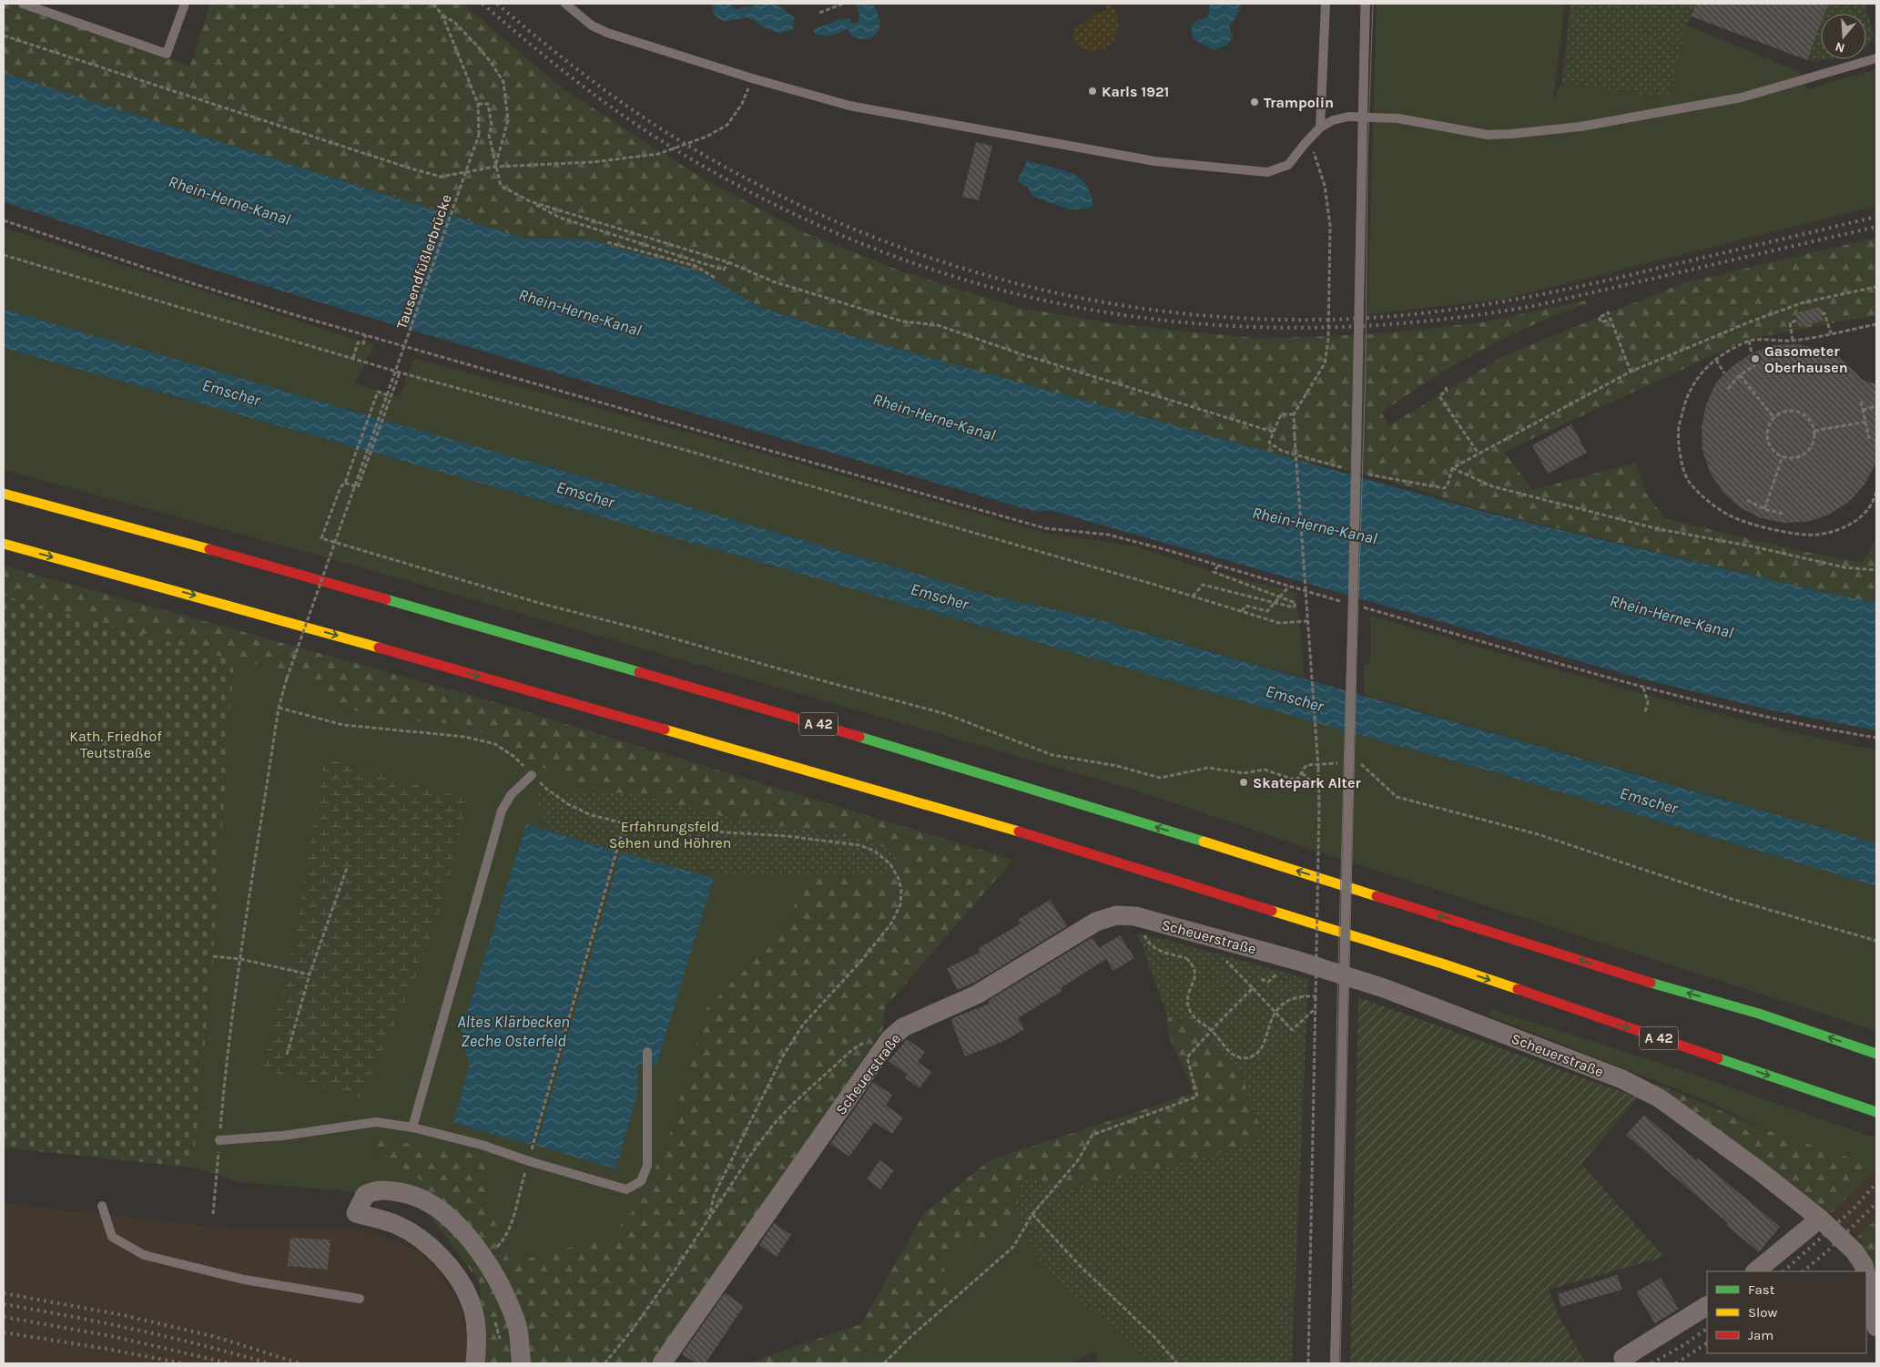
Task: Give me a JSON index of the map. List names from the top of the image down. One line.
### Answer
{"streets":{"highway":["A 42"],"street":["Scheuerstraße"],"path":["Tausendfüßlerbrücke"]},"water":["Rhein-Herne-Kanal","Emscher","Altes Klärbecken Zeche Osterfeld"],"parks":["Kath. Friedhof Teutstraße","Erfahrungsfeld Sehen und Höhren"],"places":["Karls 1921","Trampolin","Gasometer Oberhausen","Skatepark Alter"],"legend":["Fast","Slow","Jam"],"north":"bottom"}
